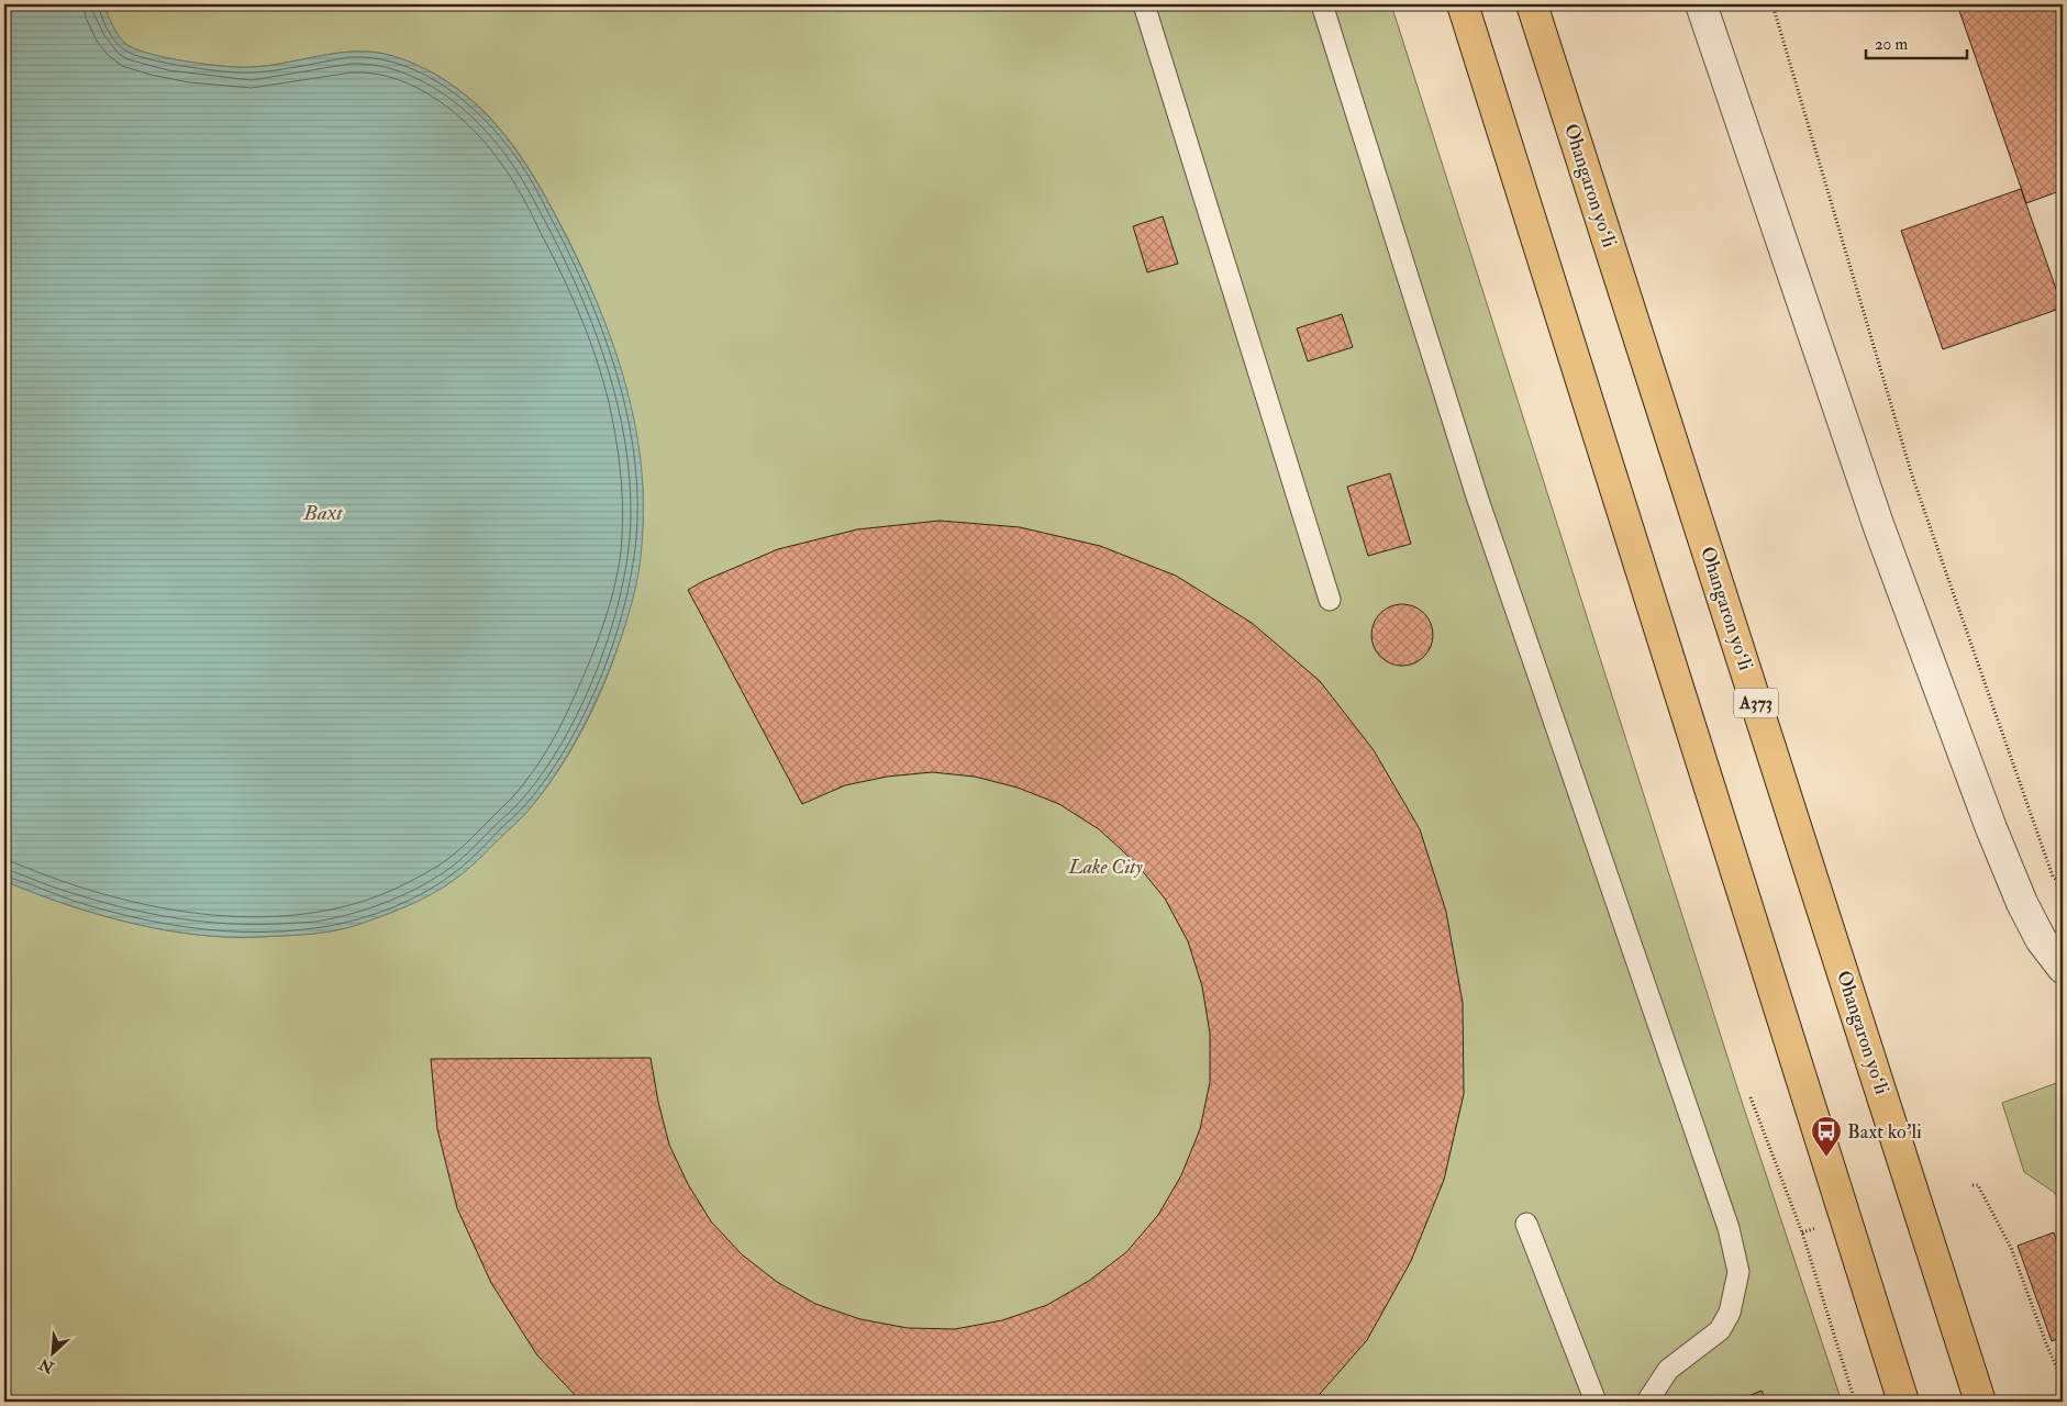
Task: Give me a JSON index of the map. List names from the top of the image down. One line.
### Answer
{"streets":{"highway":["Ohangaron yoʻli","A373"]},"water":["Baхt"],"parks":["Lake City"],"places":{"bus stop":["Baxt ko'li"]},"scale_bar":"20 m","north":"bottom left"}
